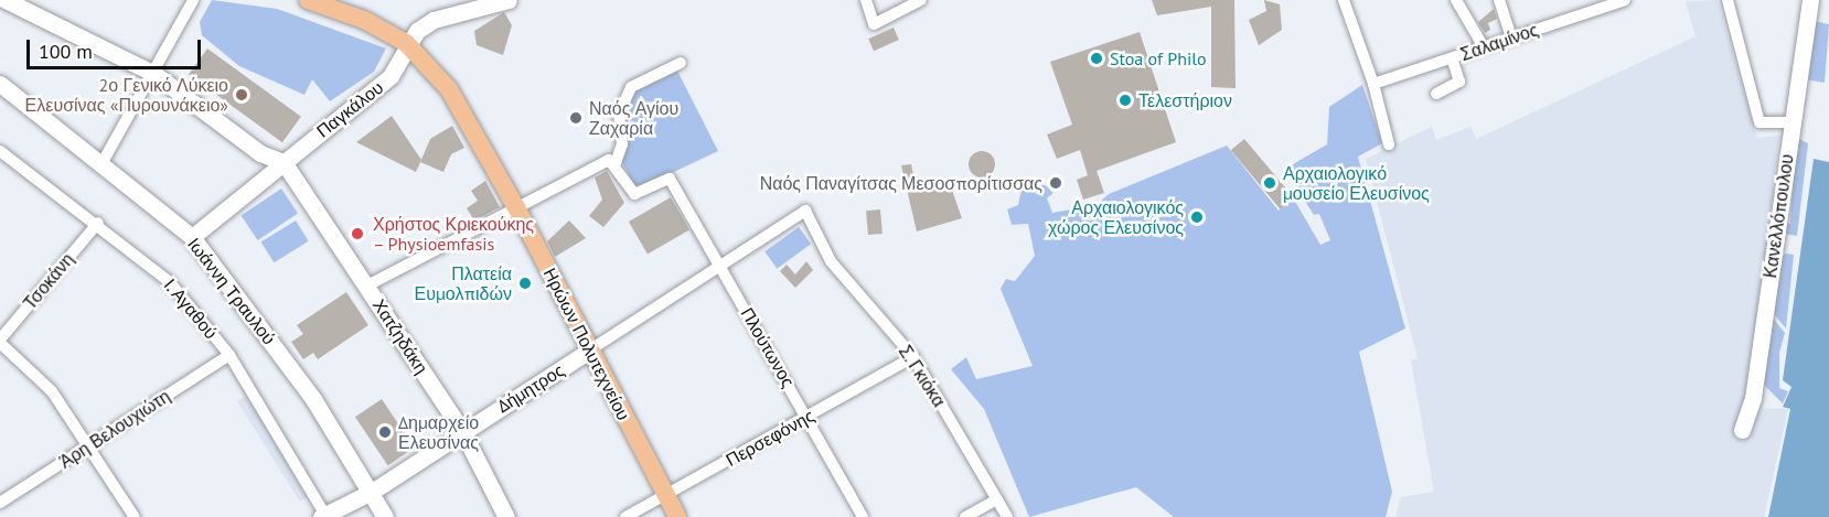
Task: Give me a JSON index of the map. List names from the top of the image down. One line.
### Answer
{"streets":{"main road":["Ηρώων Πολυτεχνείου"],"street":["Σαλαμίνος","Παγκάλου","Κανελλόπουλου","Τσοκάνη","Ιωάννη Τραυλού","Ι. Αγαθού","Χατζηδάκη","Πλούτωνος","Σ. Γκιόκα","Δήμητρος","Άρη Βελουχιώτη","Περσεφόνης"]},"crossings":[["Παγκάλου","Ιωάννη Τραυλού"],["Παγκάλου","Χατζηδάκη"],["Παγκάλου","Ηρώων Πολυτεχνείου"],["Τσοκάνη","Ι. Αγαθού"],["Ιωάννη Τραυλού","Δήμητρος"],["Ι. Αγαθού","Δήμητρος"],["Ι. Αγαθού","Άρη Βελουχιώτη"],["Χατζηδάκη","Δήμητρος"],["Ηρώων Πολυτεχνείου","Δήμητρος"],["Ηρώων Πολυτεχνείου","Περσεφόνης"],["Πλούτωνος","Δήμητρος"],["Πλούτωνος","Περσεφόνης"],["Σ. Γκιόκα","Δήμητρος"],["Σ. Γκιόκα","Περσεφόνης"]],"places":["Stoa of Philo","2ο Γενικό Λύκειο Ελευσίνας «Πυρουνάκειο»","Τελεστήριον","Ναός Αγίου Ζαχαρία","Ναός Παναγίτσας Μεσοσπορίτισσας","Αρχαιολογικό μουσείο Ελευσίνος","Αρχαιολογικός χώρος Ελευσίνος","Χρήστος Κριεκούκης – Physioemfasis","Πλατεία Ευμολπιδών","Δημαρχείο Ελευσίνας"],"scale_bar":"100 m"}
